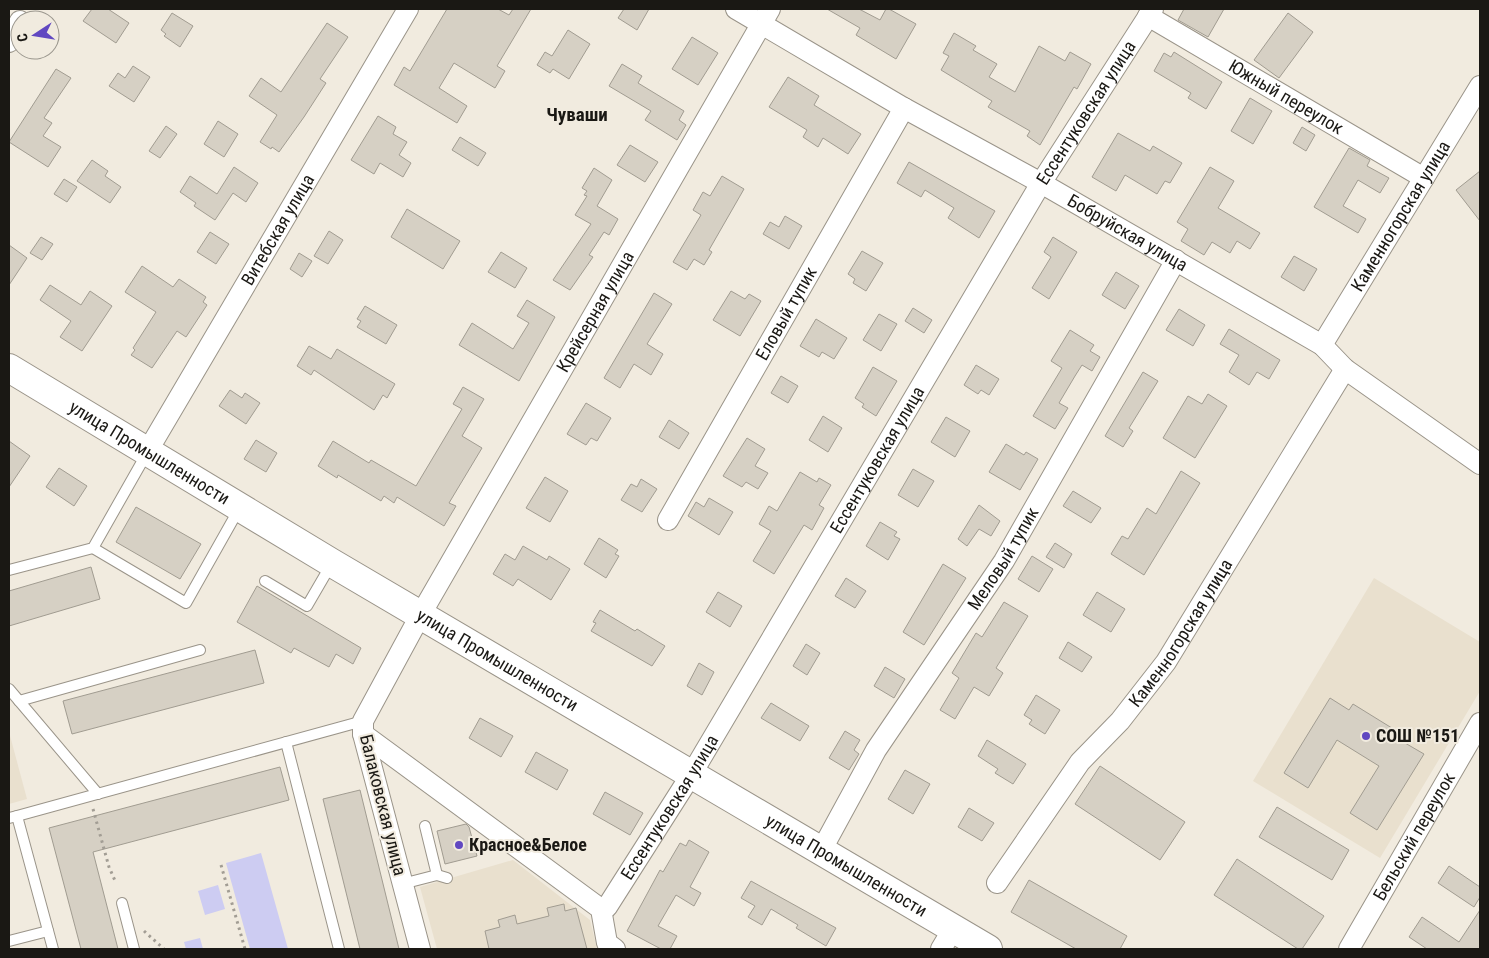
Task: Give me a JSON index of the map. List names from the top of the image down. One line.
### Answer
{"streets":{"main road":["улица Промышленности"],"street":["Южный переулок","Ессентуковская улица","Каменногорская улица","Витебская улица","Бобруйская улица","Крейсерная улица","Еловый тупик","Меловый тупик","Балаковская улица","Бельский переулок"]},"crossings":[["Южный переулок","Ессентуковская улица"],["Южный переулок","Каменногорская улица"],["Ессентуковская улица","Бобруйская улица"],["Ессентуковская улица","улица Промышленности"],["Каменногорская улица","Бобруйская улица"],["Витебская улица","улица Промышленности"],["Бобруйская улица","Крейсерная улица"],["Бобруйская улица","Еловый тупик"],["Бобруйская улица","Меловый тупик"],["Крейсерная улица","улица Промышленности"],["Крейсерная улица","Балаковская улица"],["улица Промышленности","Меловый тупик"],["улица Промышленности","Балаковская улица"]],"districts":["Чуваши"],"places":["СОШ №151","Красное&Белое"],"north":"left"}
